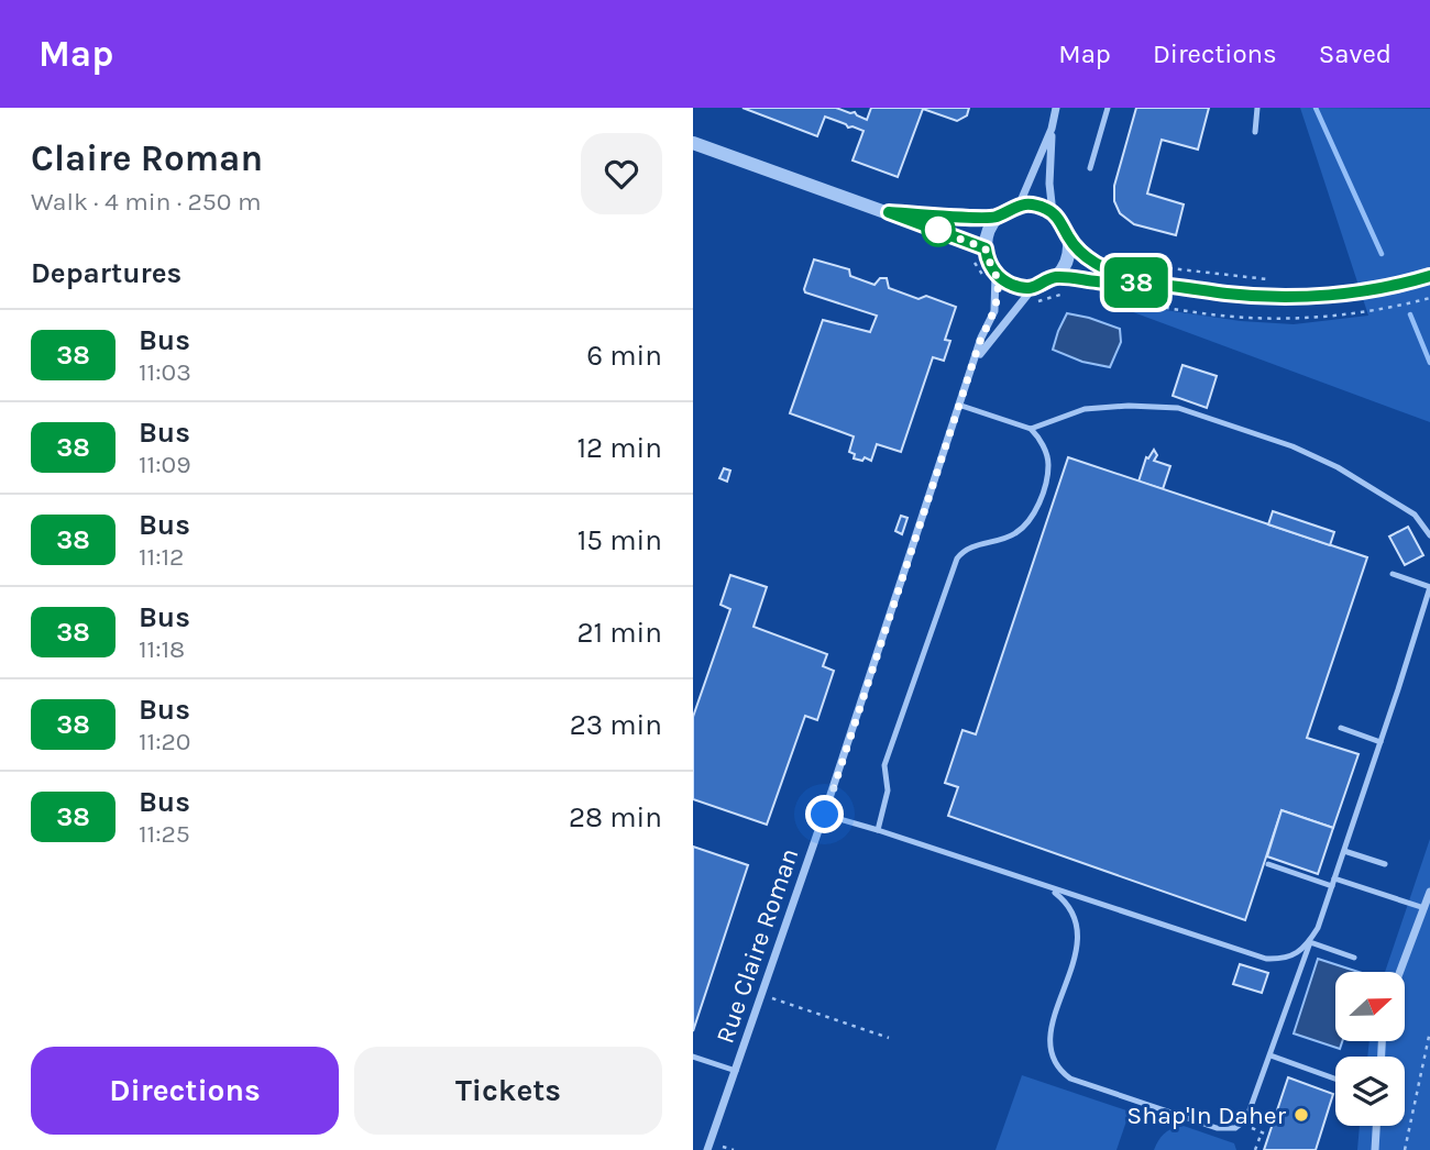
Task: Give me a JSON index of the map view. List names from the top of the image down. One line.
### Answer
{"streets":{"street":["Rue Claire Roman"]},"places":["Shap'In Daher"],"lines":["bus line 38"],"north":"right","page":{"header":"Map","nav":["Map","Directions","Saved"],"heading":[["Claire Roman","Walk · 4 min · 250 m"],"Departures"],"on_map":"38","list":[{"mark":"38","name":"Bus","note":"11:03","value":"6 min"},{"mark":"38","name":"Bus","note":"11:09","value":"12 min"},{"mark":"38","name":"Bus","note":"11:12","value":"15 min"},{"mark":"38","name":"Bus","note":"11:18","value":"21 min"},{"mark":"38","name":"Bus","note":"11:20","value":"23 min"},{"mark":"38","name":"Bus","note":"11:25","value":"28 min"}],"buttons":["Directions","Tickets"]}}
